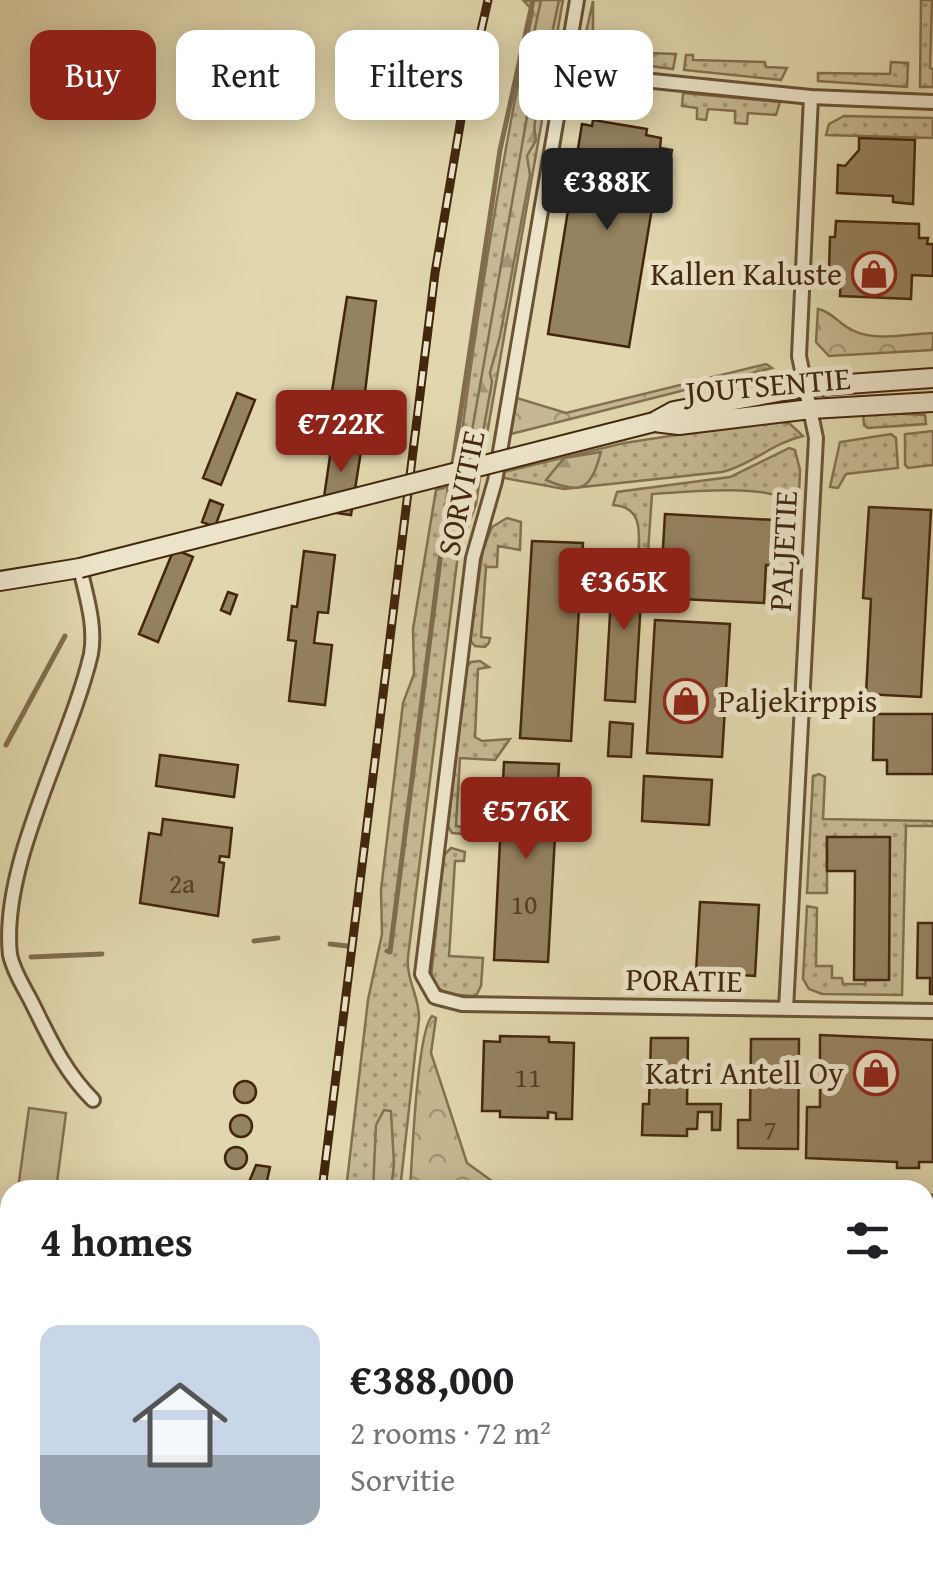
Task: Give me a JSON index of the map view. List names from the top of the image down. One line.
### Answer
{"streets":{"main road":["JOUTSENTIE"],"street":["SORVITIE","PALJETIE","PORATIE"]},"crossings":[["JOUTSENTIE","PALJETIE"],["SORVITIE","PORATIE"],["PALJETIE","PORATIE"]],"places":{"shop":["Kallen Kaluste","Paljekirppis","Katri Antell Oy"]},"house_numbers":["2a","10","11","7"],"page":{"chip":["Buy","Rent","Filters","New"],"price":["€388K","€722K","€365K","€576K"],"heading":"4 homes","list":[{"name":"€388,000","note":"2 rooms · 72 m² · Sorvitie"}]}}
